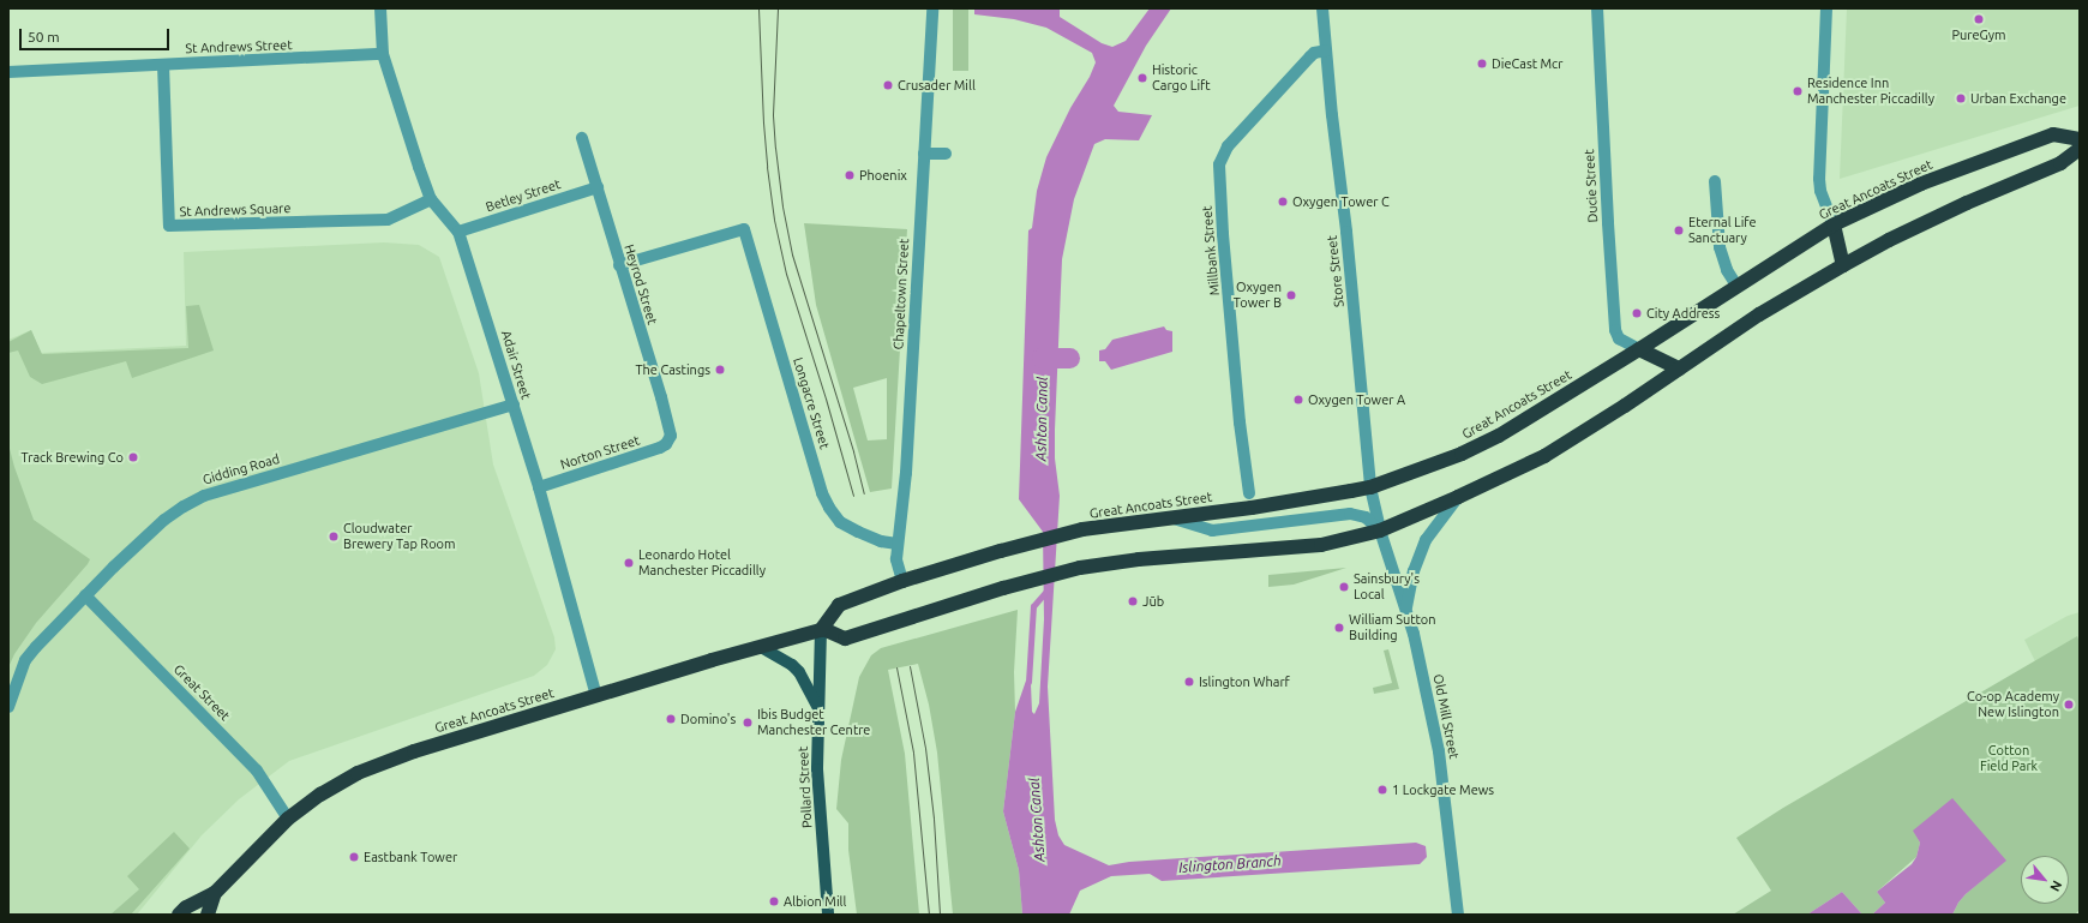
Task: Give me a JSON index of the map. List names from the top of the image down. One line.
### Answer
{"streets":{"highway":["Great Ancoats Street"],"main road":["Pollard Street"],"street":["St Andrews Street","Ducie Street","Betley Street","St Andrews Square","Millbank Street","Store Street","Heyrod Street","Chapeltown Street","Adair Street","Longacre Street","Norton Street","Gidding Road","Great Street","Old Mill Street"]},"crossings":[["St Andrews Street","St Andrews Square"],["St Andrews Street","Adair Street"],["Ducie Street","Great Ancoats Street"],["Great Ancoats Street","Store Street"],["Great Ancoats Street","Chapeltown Street"],["Great Ancoats Street","Adair Street"],["Great Ancoats Street","Great Street"],["Great Ancoats Street","Pollard Street"],["Betley Street","Heyrod Street"],["Betley Street","Adair Street"],["St Andrews Square","Adair Street"],["Millbank Street","Store Street"],["Store Street","Old Mill Street"],["Heyrod Street","Longacre Street"],["Heyrod Street","Norton Street"],["Chapeltown Street","Longacre Street"],["Adair Street","Norton Street"],["Adair Street","Gidding Road"],["Gidding Road","Great Street"]],"water":["Ashton Canal","Islington Branch"],"parks":["Cotton Field Park"],"places":["PureGym","DieCast Mcr","Historic Cargo Lift","Crusader Mill","Residence Inn Manchester Piccadilly","Urban Exchange","Phoenix","Oxygen Tower C","Eternal Life Sanctuary","Oxygen Tower B","City Address","The Castings","Oxygen Tower A","Track Brewing Co","Cloudwater Brewery Tap Room","Leonardo Hotel Manchester Piccadilly","Sainsbury's Local","Jūb","William Sutton Building","Islington Wharf","Co-op Academy New Islington","Domino's","Ibis Budget Manchester Centre","1 Lockgate Mews","Eastbank Tower","Albion Mill"],"scale_bar":"50 m","north":"bottom right"}
